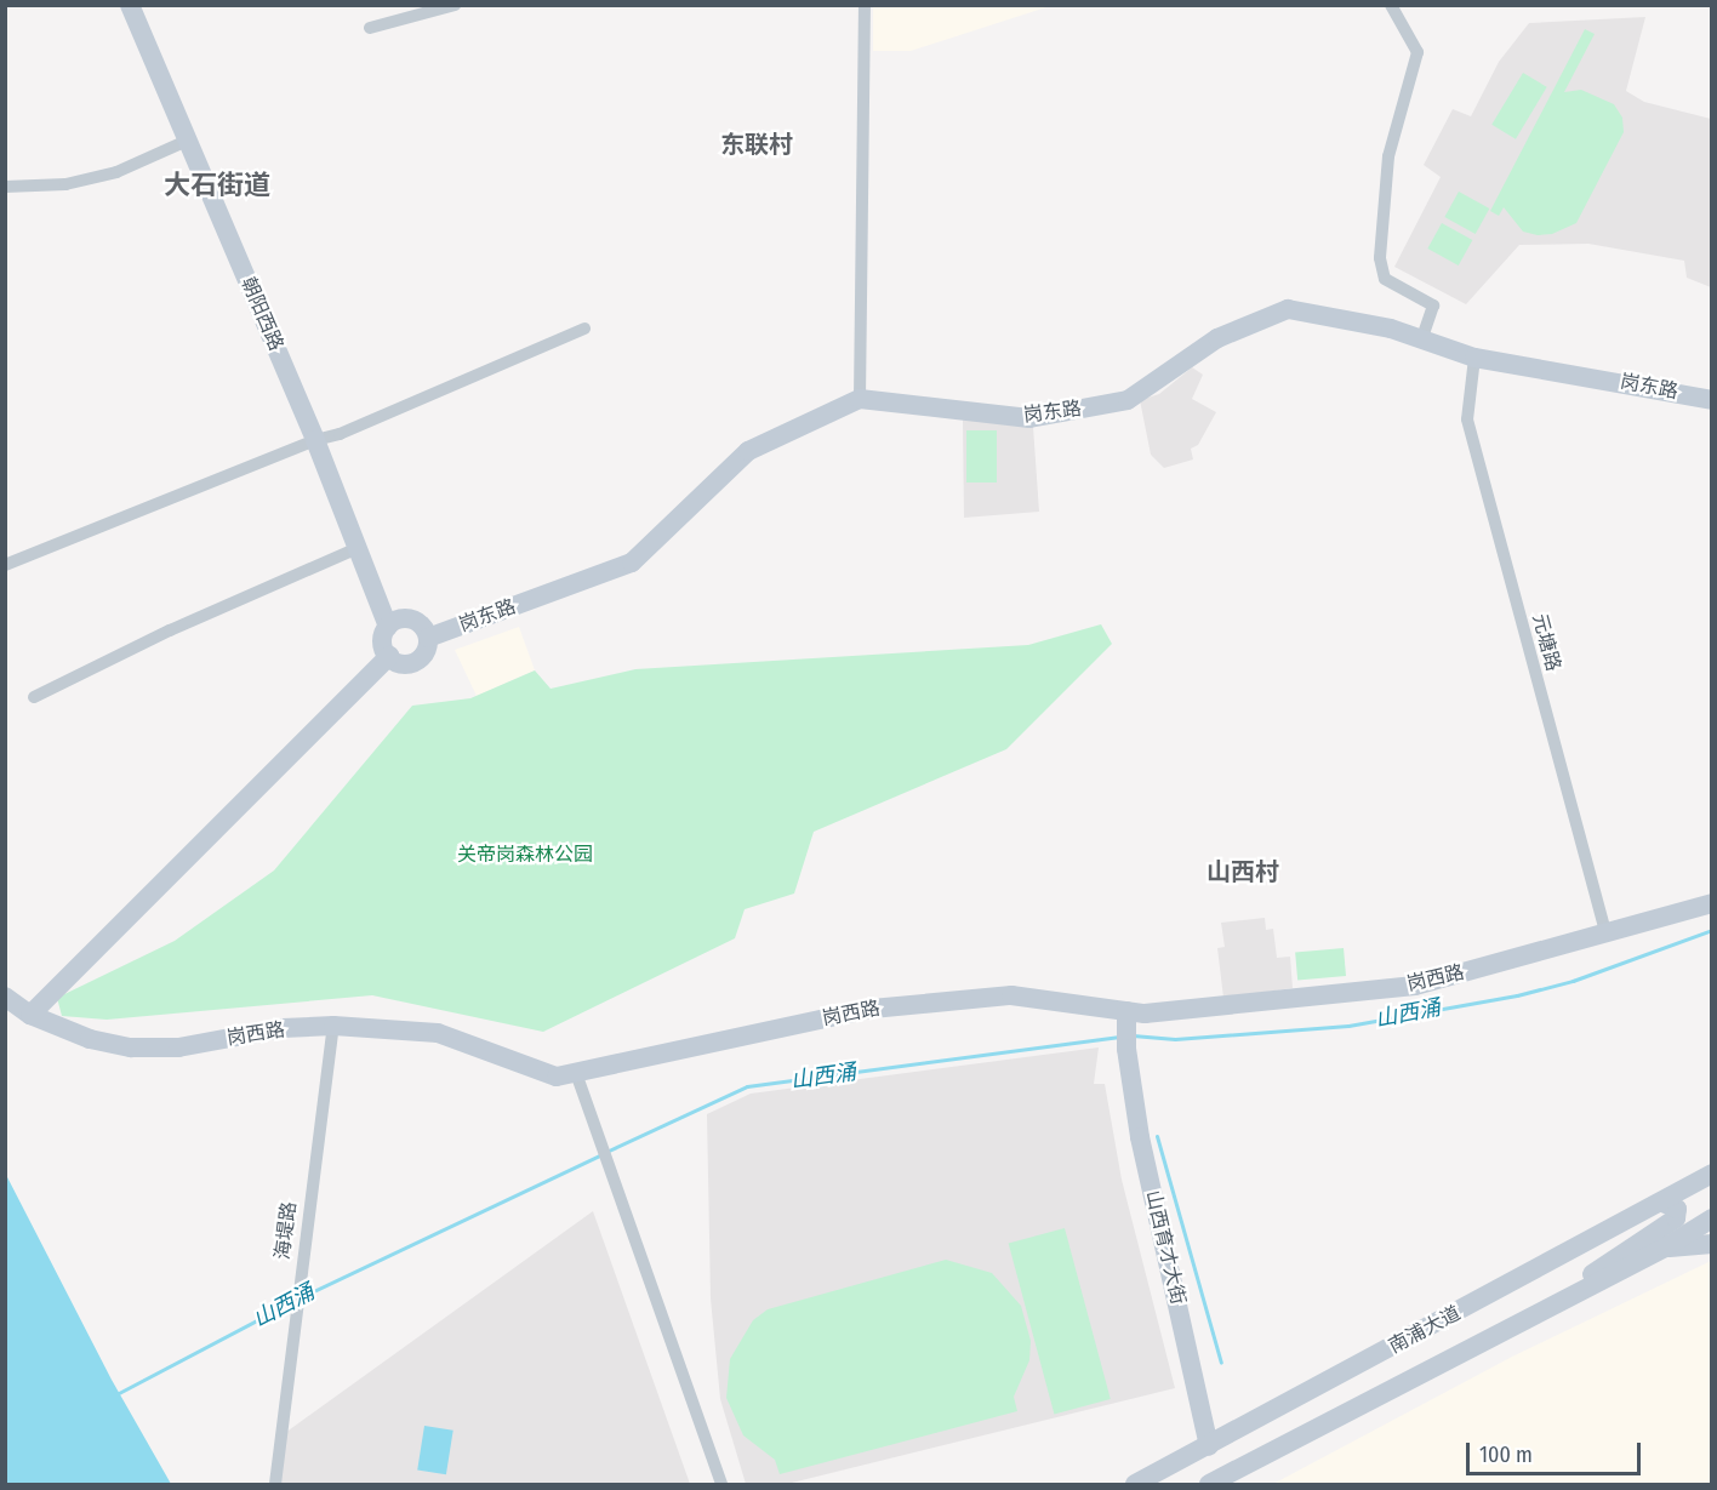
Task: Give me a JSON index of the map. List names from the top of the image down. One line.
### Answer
{"streets":{"street":["朝阳西路","岗东路","元塘路","岗西路","海堤路","山西育才大街","南浦大道"]},"crossings":[["朝阳西路","岗东路"],["岗东路","元塘路"],["元塘路","岗西路"],["岗西路","海堤路"],["岗西路","山西育才大街"],["山西育才大街","南浦大道"]],"districts":["东联村","大石街道","山西村"],"water":["山西涌"],"parks":["关帝岗森林公园"],"scale_bar":"100 m"}
